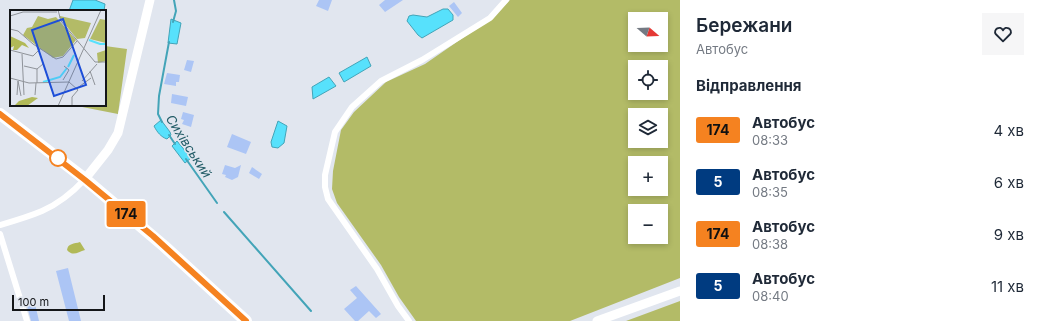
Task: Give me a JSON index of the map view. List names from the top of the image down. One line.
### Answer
{"water":["Сихівський"],"lines":["bus line 174"],"scale_bar":"100 m","north":"right","page":{"on_map":"174","heading":[["Бережани","Автобус"],"Відправлення"],"map_buttons":["+","−"],"list":[{"mark":"174","name":"Автобус","note":"08:33","value":"4 хв"},{"mark":"5","name":"Автобус","note":"08:35","value":"6 хв"},{"mark":"174","name":"Автобус","note":"08:38","value":"9 хв"},{"mark":"5","name":"Автобус","note":"08:40","value":"11 хв"}],"scale":"100 m"}}
